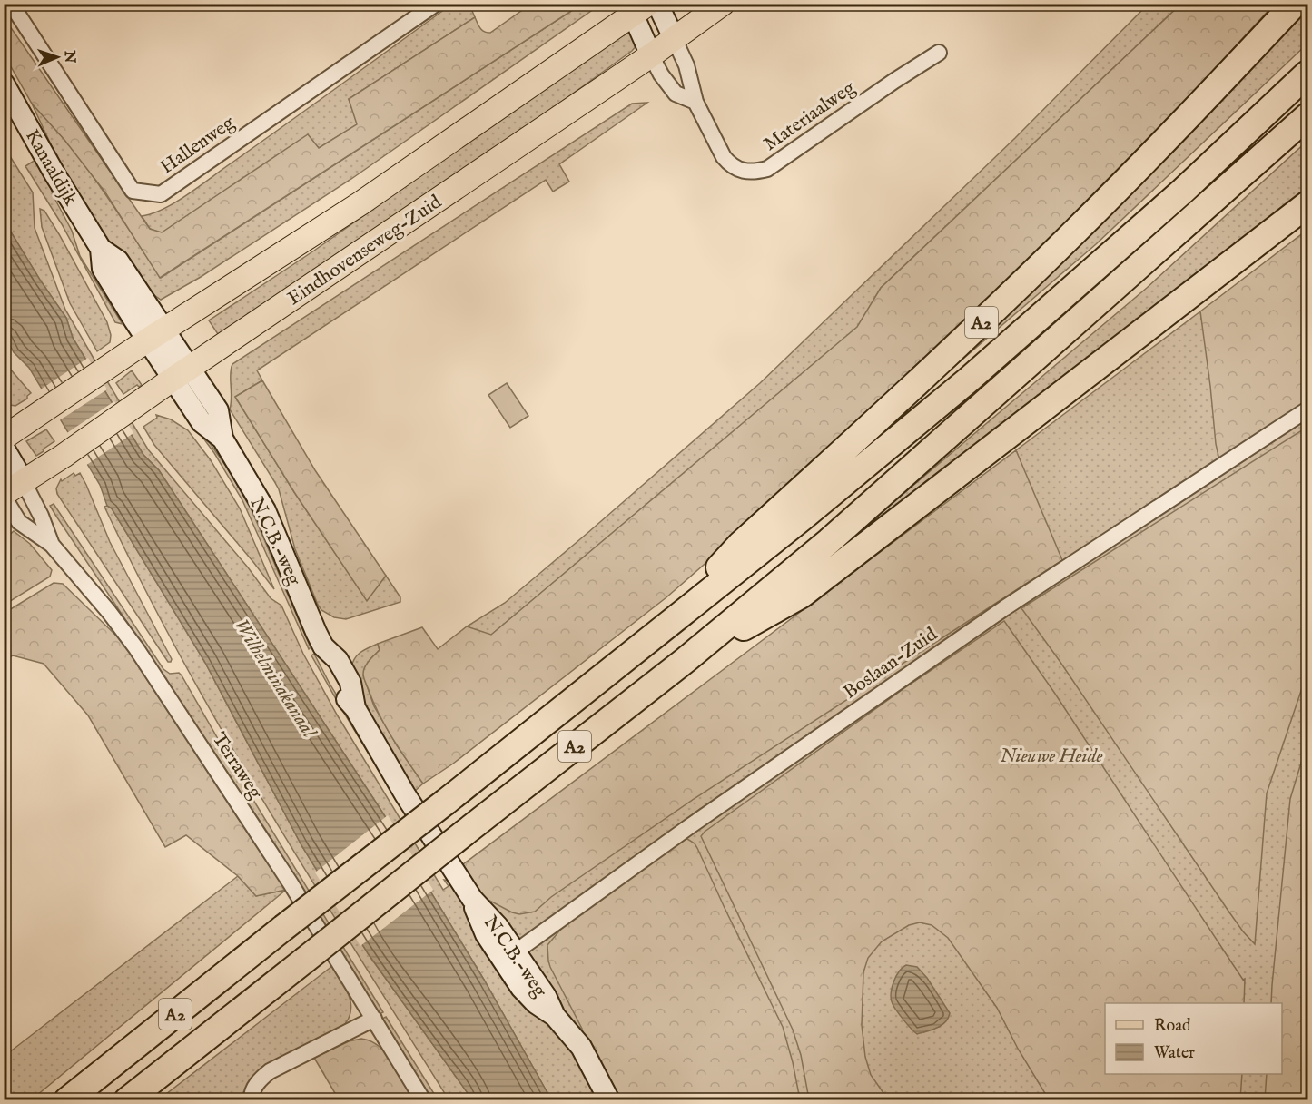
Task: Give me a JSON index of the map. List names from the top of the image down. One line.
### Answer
{"streets":{"highway":["A2"],"main road":["Eindhovenseweg-Zuid"],"street":["Materiaalweg","Hallenweg","Kanaaldijk","N.C.B.-weg","Boslaan-Zuid","Terraweg"]},"crossings":[["Materiaalweg","Eindhovenseweg-Zuid"],["Kanaaldijk","Eindhovenseweg-Zuid"],["Kanaaldijk","N.C.B.-weg"],["Eindhovenseweg-Zuid","N.C.B.-weg"],["Eindhovenseweg-Zuid","Terraweg"],["N.C.B.-weg","Boslaan-Zuid"]],"water":["Wilhelminakanaal"],"parks":["Nieuwe Heide"],"legend":["Road","Water"],"north":"right"}
